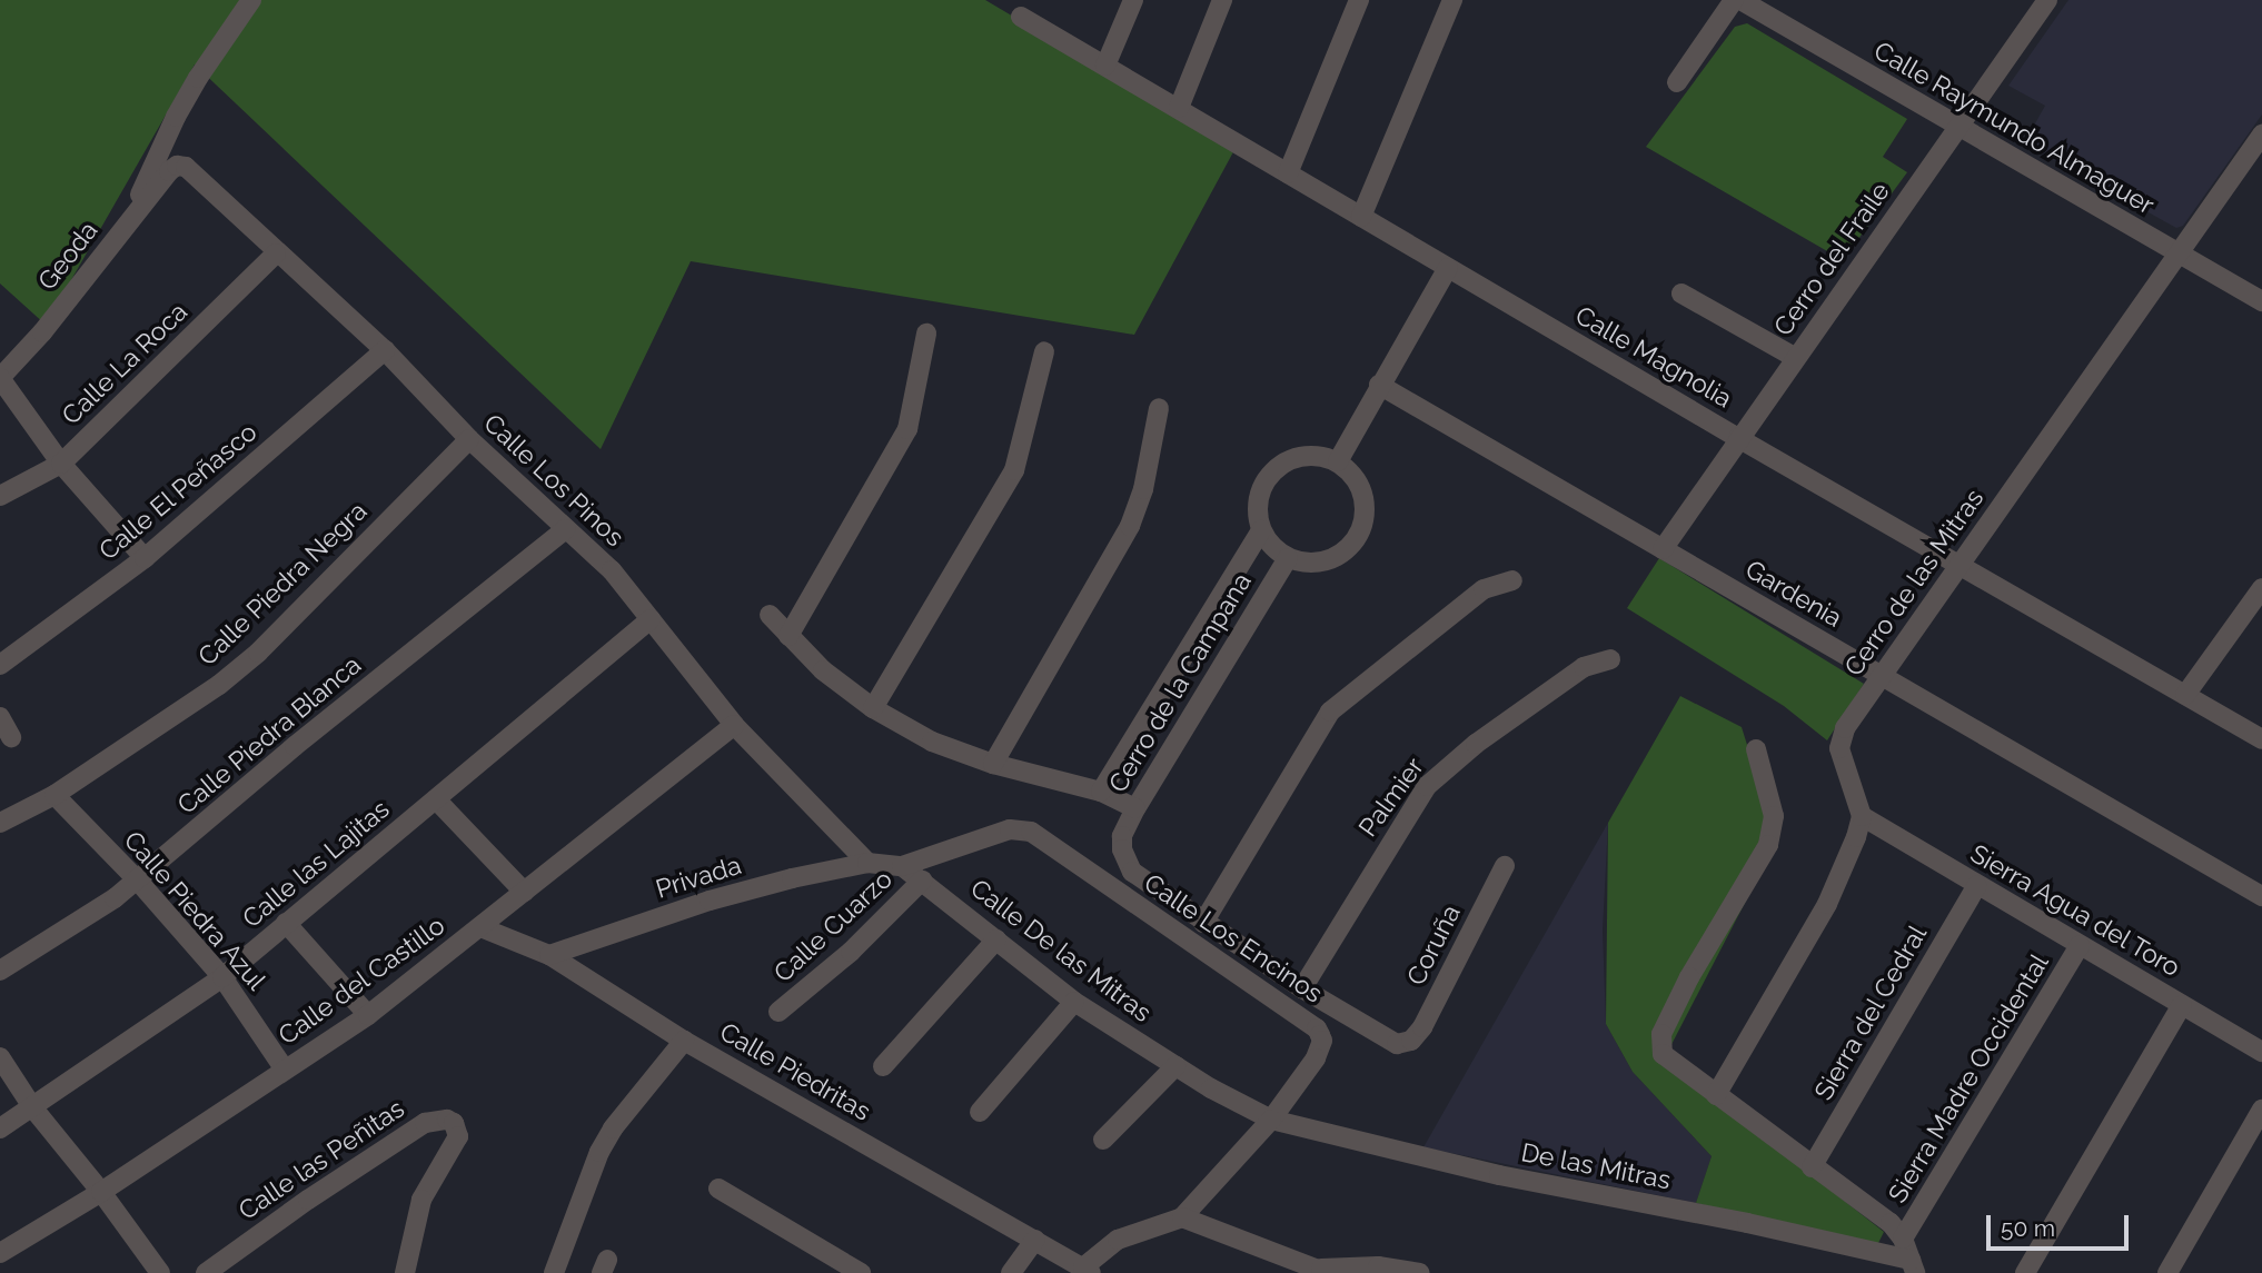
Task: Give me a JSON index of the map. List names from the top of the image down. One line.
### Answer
{"streets":{"street":["Calle Raymundo Almaguer","Geoda","Cerro del Fraile","Calle Magnolia","Calle La Roca","Calle Los Pinos","Calle El Peñasco","Cerro de las Mitras","Calle Piedra Negra","Gardenia","Cerro de la Campana","Calle Piedra Blanca","Palmier","Calle las Lajitas","Privada","Calle Piedra Azul","Sierra Agua del Toro","Calle Cuarzo","Calle Los Encinos","Coruña","Calle De las Mitras","Calle del Castillo","Sierra del Cedral","Calle Piedritas","Sierra Madre Occidental","Calle las Peñitas","De las Mitras"]},"crossings":[["Calle Raymundo Almaguer","Cerro del Fraile"],["Calle Raymundo Almaguer","Cerro de las Mitras"],["Geoda","Calle Los Pinos"],["Cerro del Fraile","Calle Magnolia"],["Cerro del Fraile","Gardenia"],["Calle Magnolia","Cerro de las Mitras"],["Calle La Roca","Calle Los Pinos"],["Calle Los Pinos","Calle El Peñasco"],["Calle Los Pinos","Calle Piedra Negra"],["Calle Los Pinos","Calle Piedra Blanca"],["Calle Los Pinos","Calle las Lajitas"],["Calle Los Pinos","Privada"],["Calle Los Pinos","Calle del Castillo"],["Cerro de las Mitras","Gardenia"],["Cerro de las Mitras","Sierra Agua del Toro"],["Calle Piedra Negra","Calle Piedra Azul"],["Calle Piedra Blanca","Calle Piedra Azul"],["Palmier","Coruña"],["Calle las Lajitas","Calle Piedra Azul"],["Privada","Calle Los Encinos"],["Privada","Calle De las Mitras"],["Privada","Calle Piedritas"],["Calle Piedra Azul","Calle del Castillo"],["Sierra Agua del Toro","Sierra del Cedral"],["Sierra Agua del Toro","Sierra Madre Occidental"],["Calle Cuarzo","Calle De las Mitras"],["Calle Los Encinos","Calle De las Mitras"],["Calle Los Encinos","Calle Piedritas"],["Calle Los Encinos","De las Mitras"],["Calle De las Mitras","De las Mitras"],["Calle del Castillo","Calle Piedritas"]],"scale_bar":"50 m"}
